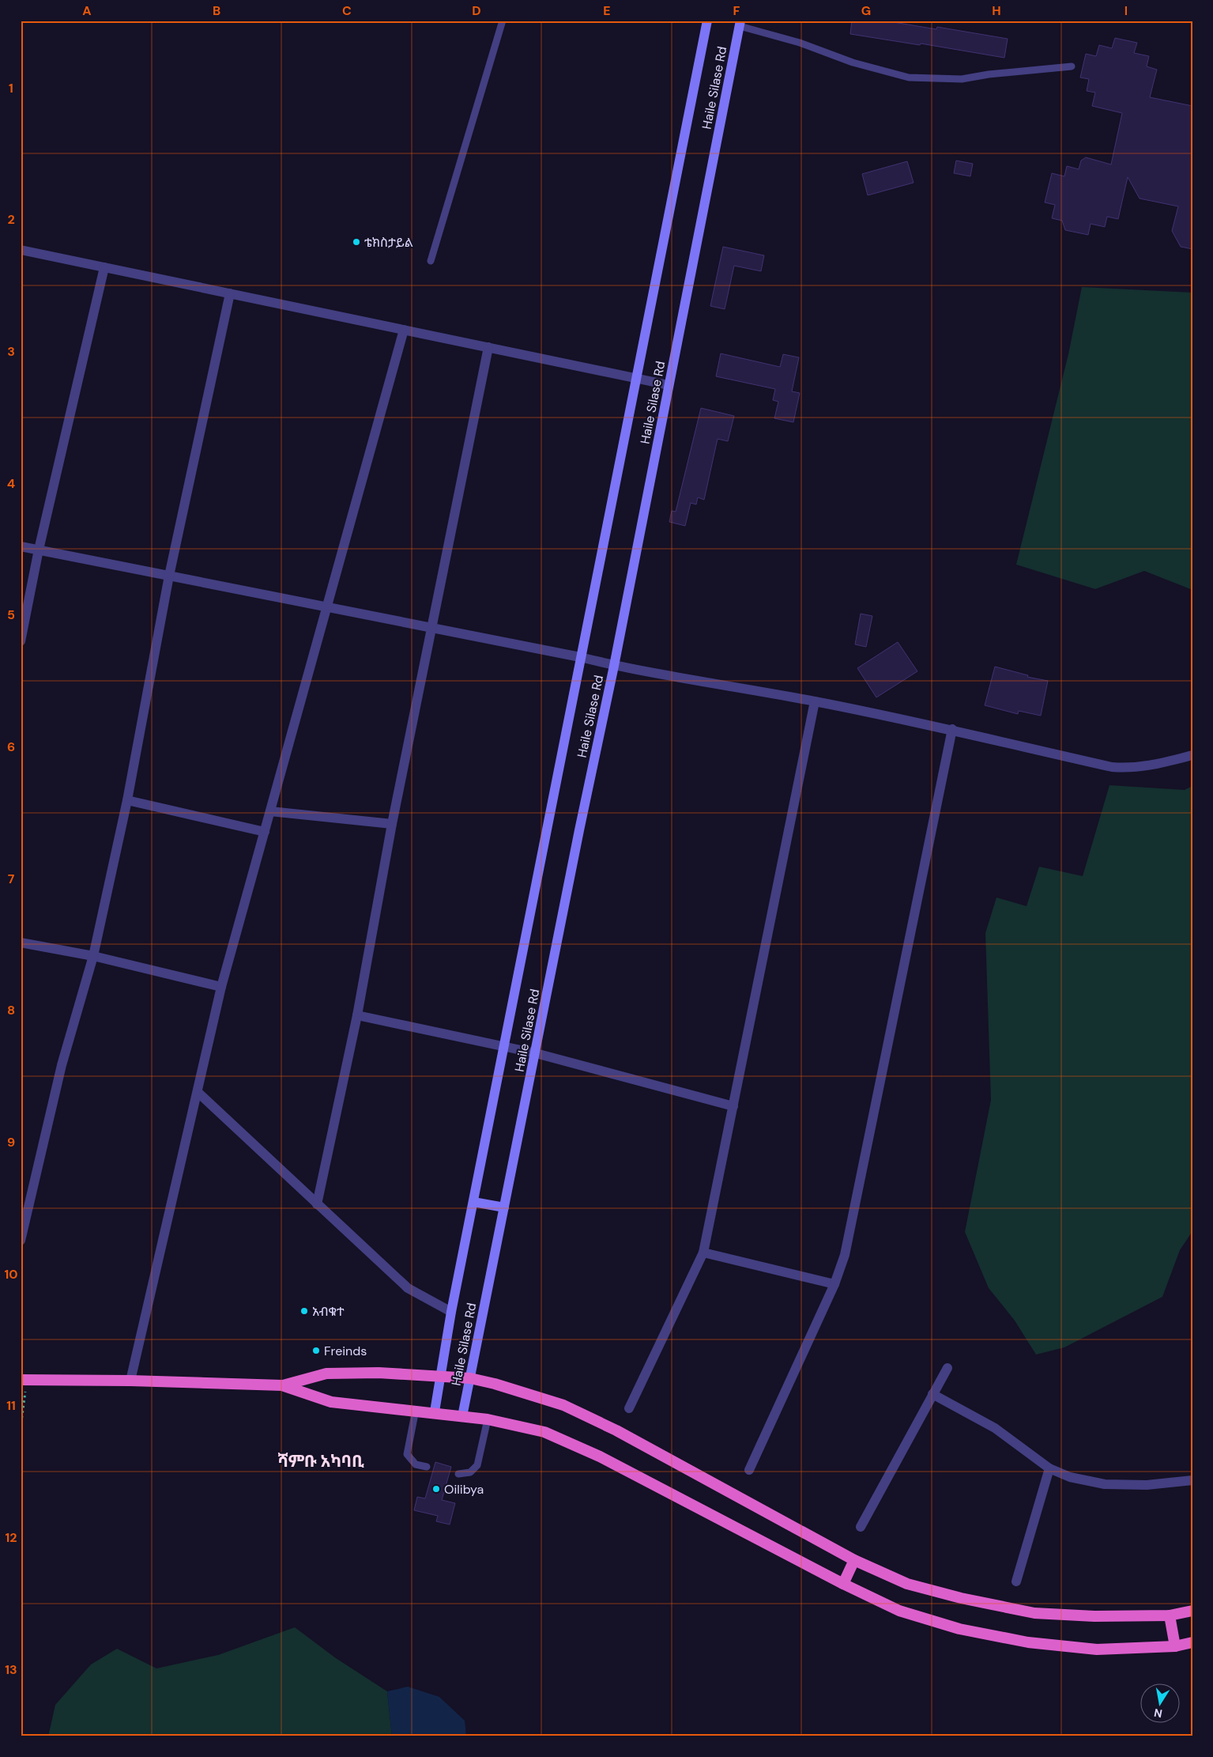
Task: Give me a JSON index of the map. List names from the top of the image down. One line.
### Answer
{"streets":{"main road":["Haile Silase Rd"]},"districts":["ሻምቡ አካባቢ"],"places":["ቴክስታይል","አብቁተ","Freinds","Oilibya"],"north":"bottom","grid":{"columns":["A","B","C","D","E","F","G","H","I"],"rows":["1","2","3","4","5","6","7","8","9","10","11","12","13"]}}
